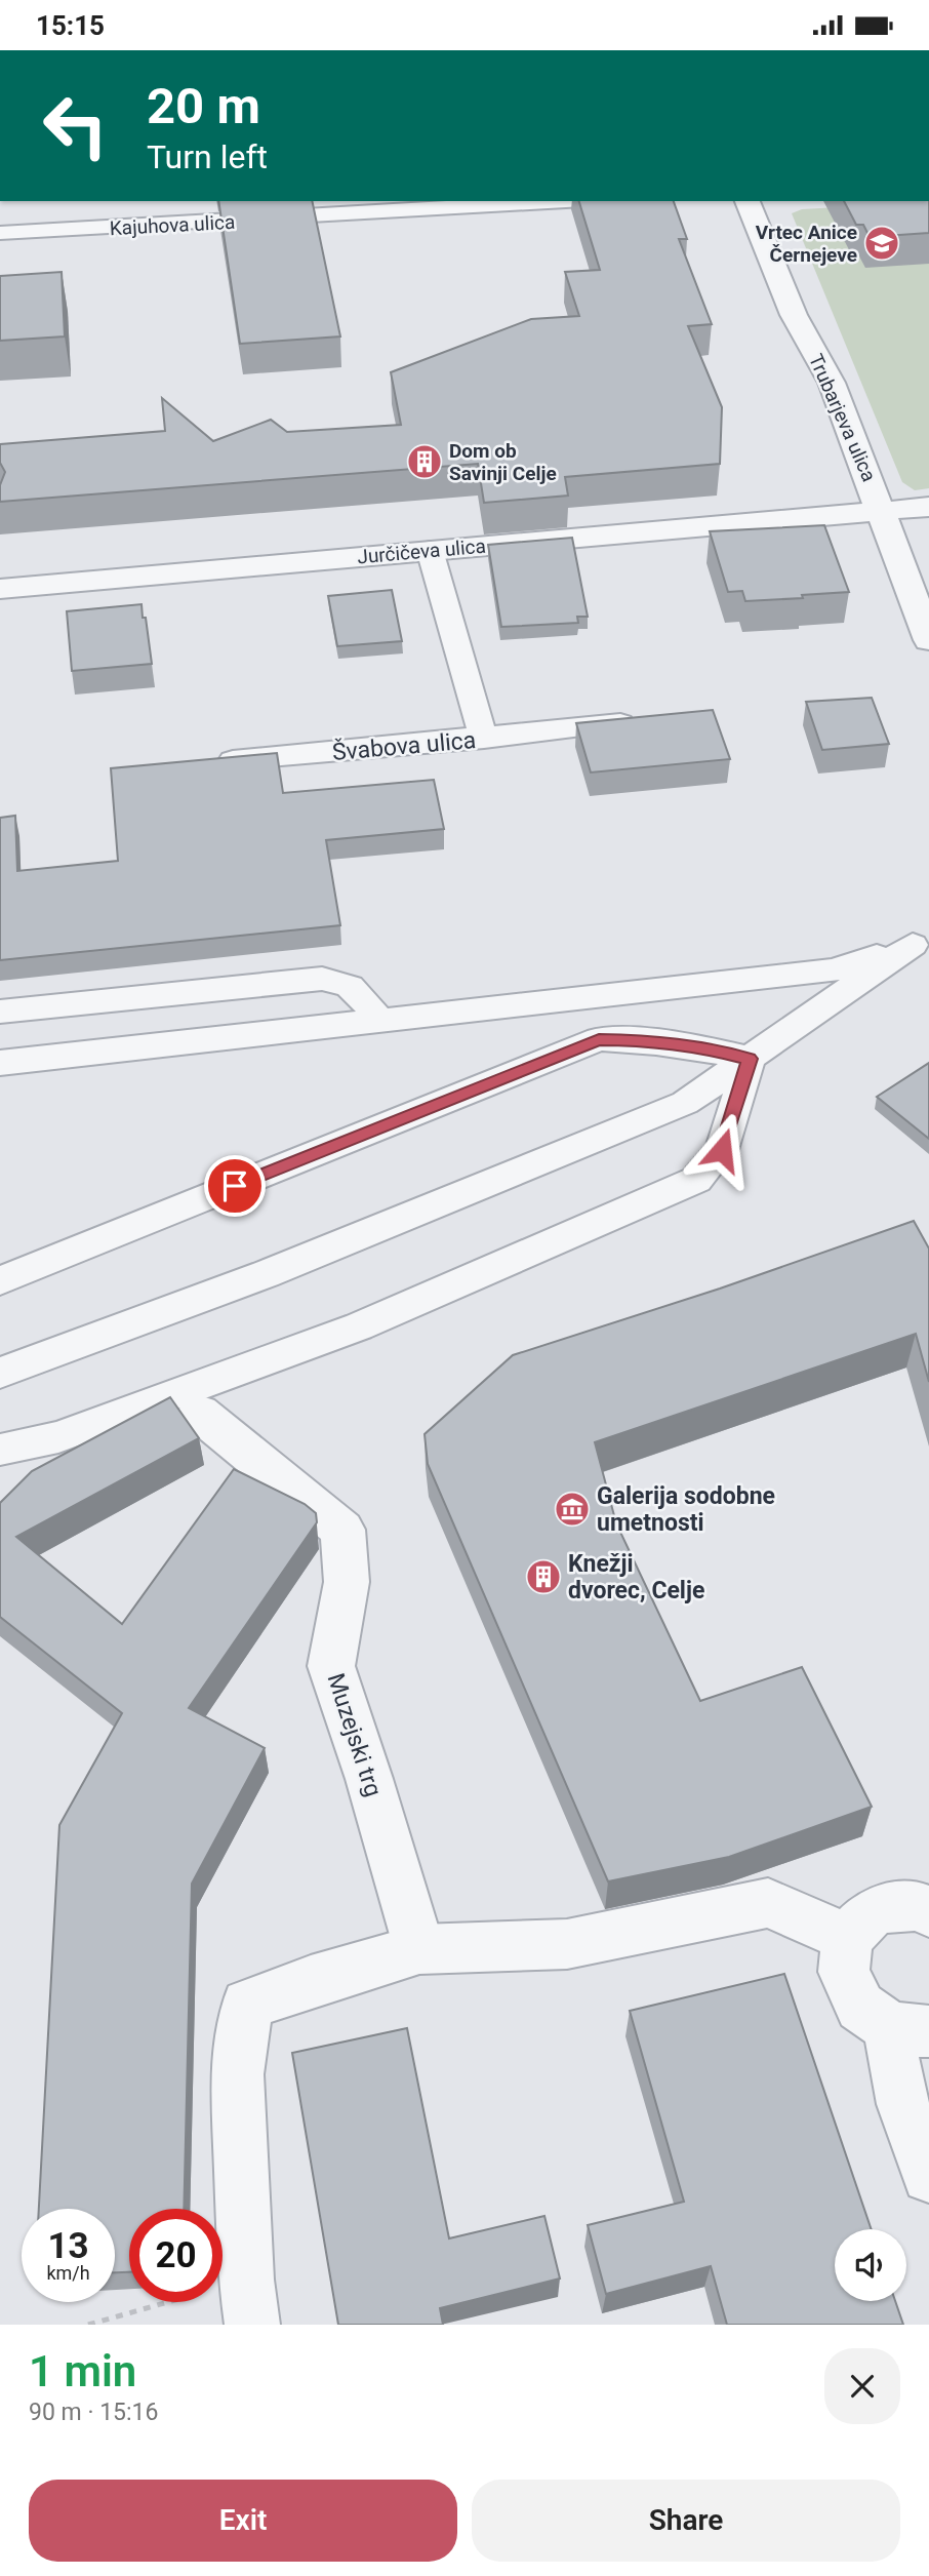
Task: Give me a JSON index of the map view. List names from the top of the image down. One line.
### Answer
{"streets":{"street":["Trubarjeva ulica","Jurčičeva ulica","Muzejski trg"],"lane":["Kajuhova ulica","Švabova ulica"]},"crossings":[["Trubarjeva ulica","Jurčičeva ulica"]],"places":{"school or university":["Vrtec Anice Černejeve"],"building":["Dom ob Savinji Celje","Knežji dvorec, Celje"],"museum":["Galerija sodobne umetnosti"]},"page":{"status":"15:15","turn":["20 m","Turn left"],"speed":"13 km/h","limit":"20","heading":["1 min","90 m · 15:16"],"buttons":["Exit","Share"]}}
